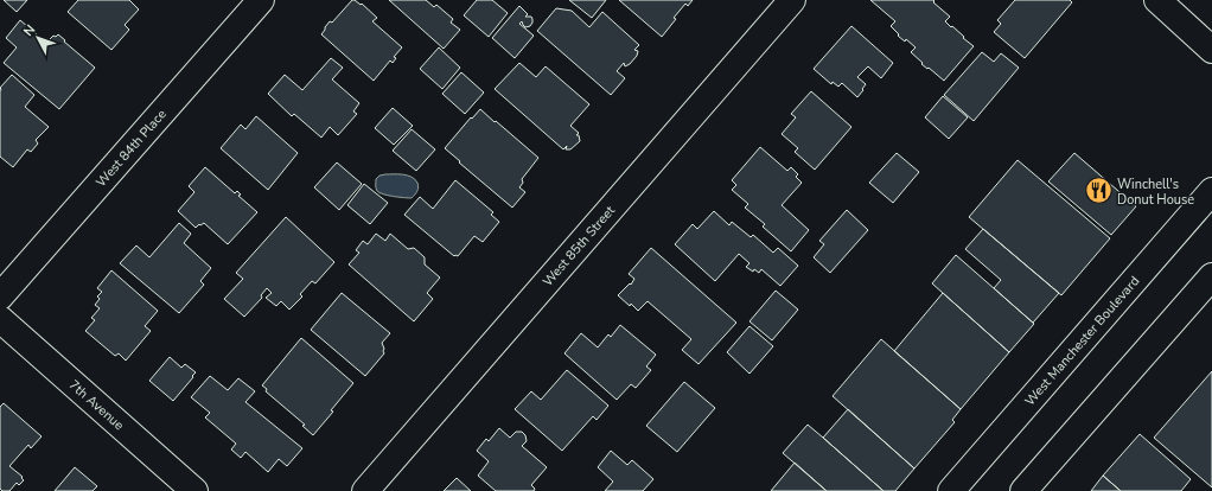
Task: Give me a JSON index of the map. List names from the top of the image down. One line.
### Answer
{"streets":{"street":["West 84th Place","West 85th Street","West Manchester Boulevard","7th Avenue"]},"places":{"restaurant":["Winchell's Donut House"]},"north":"top left"}
